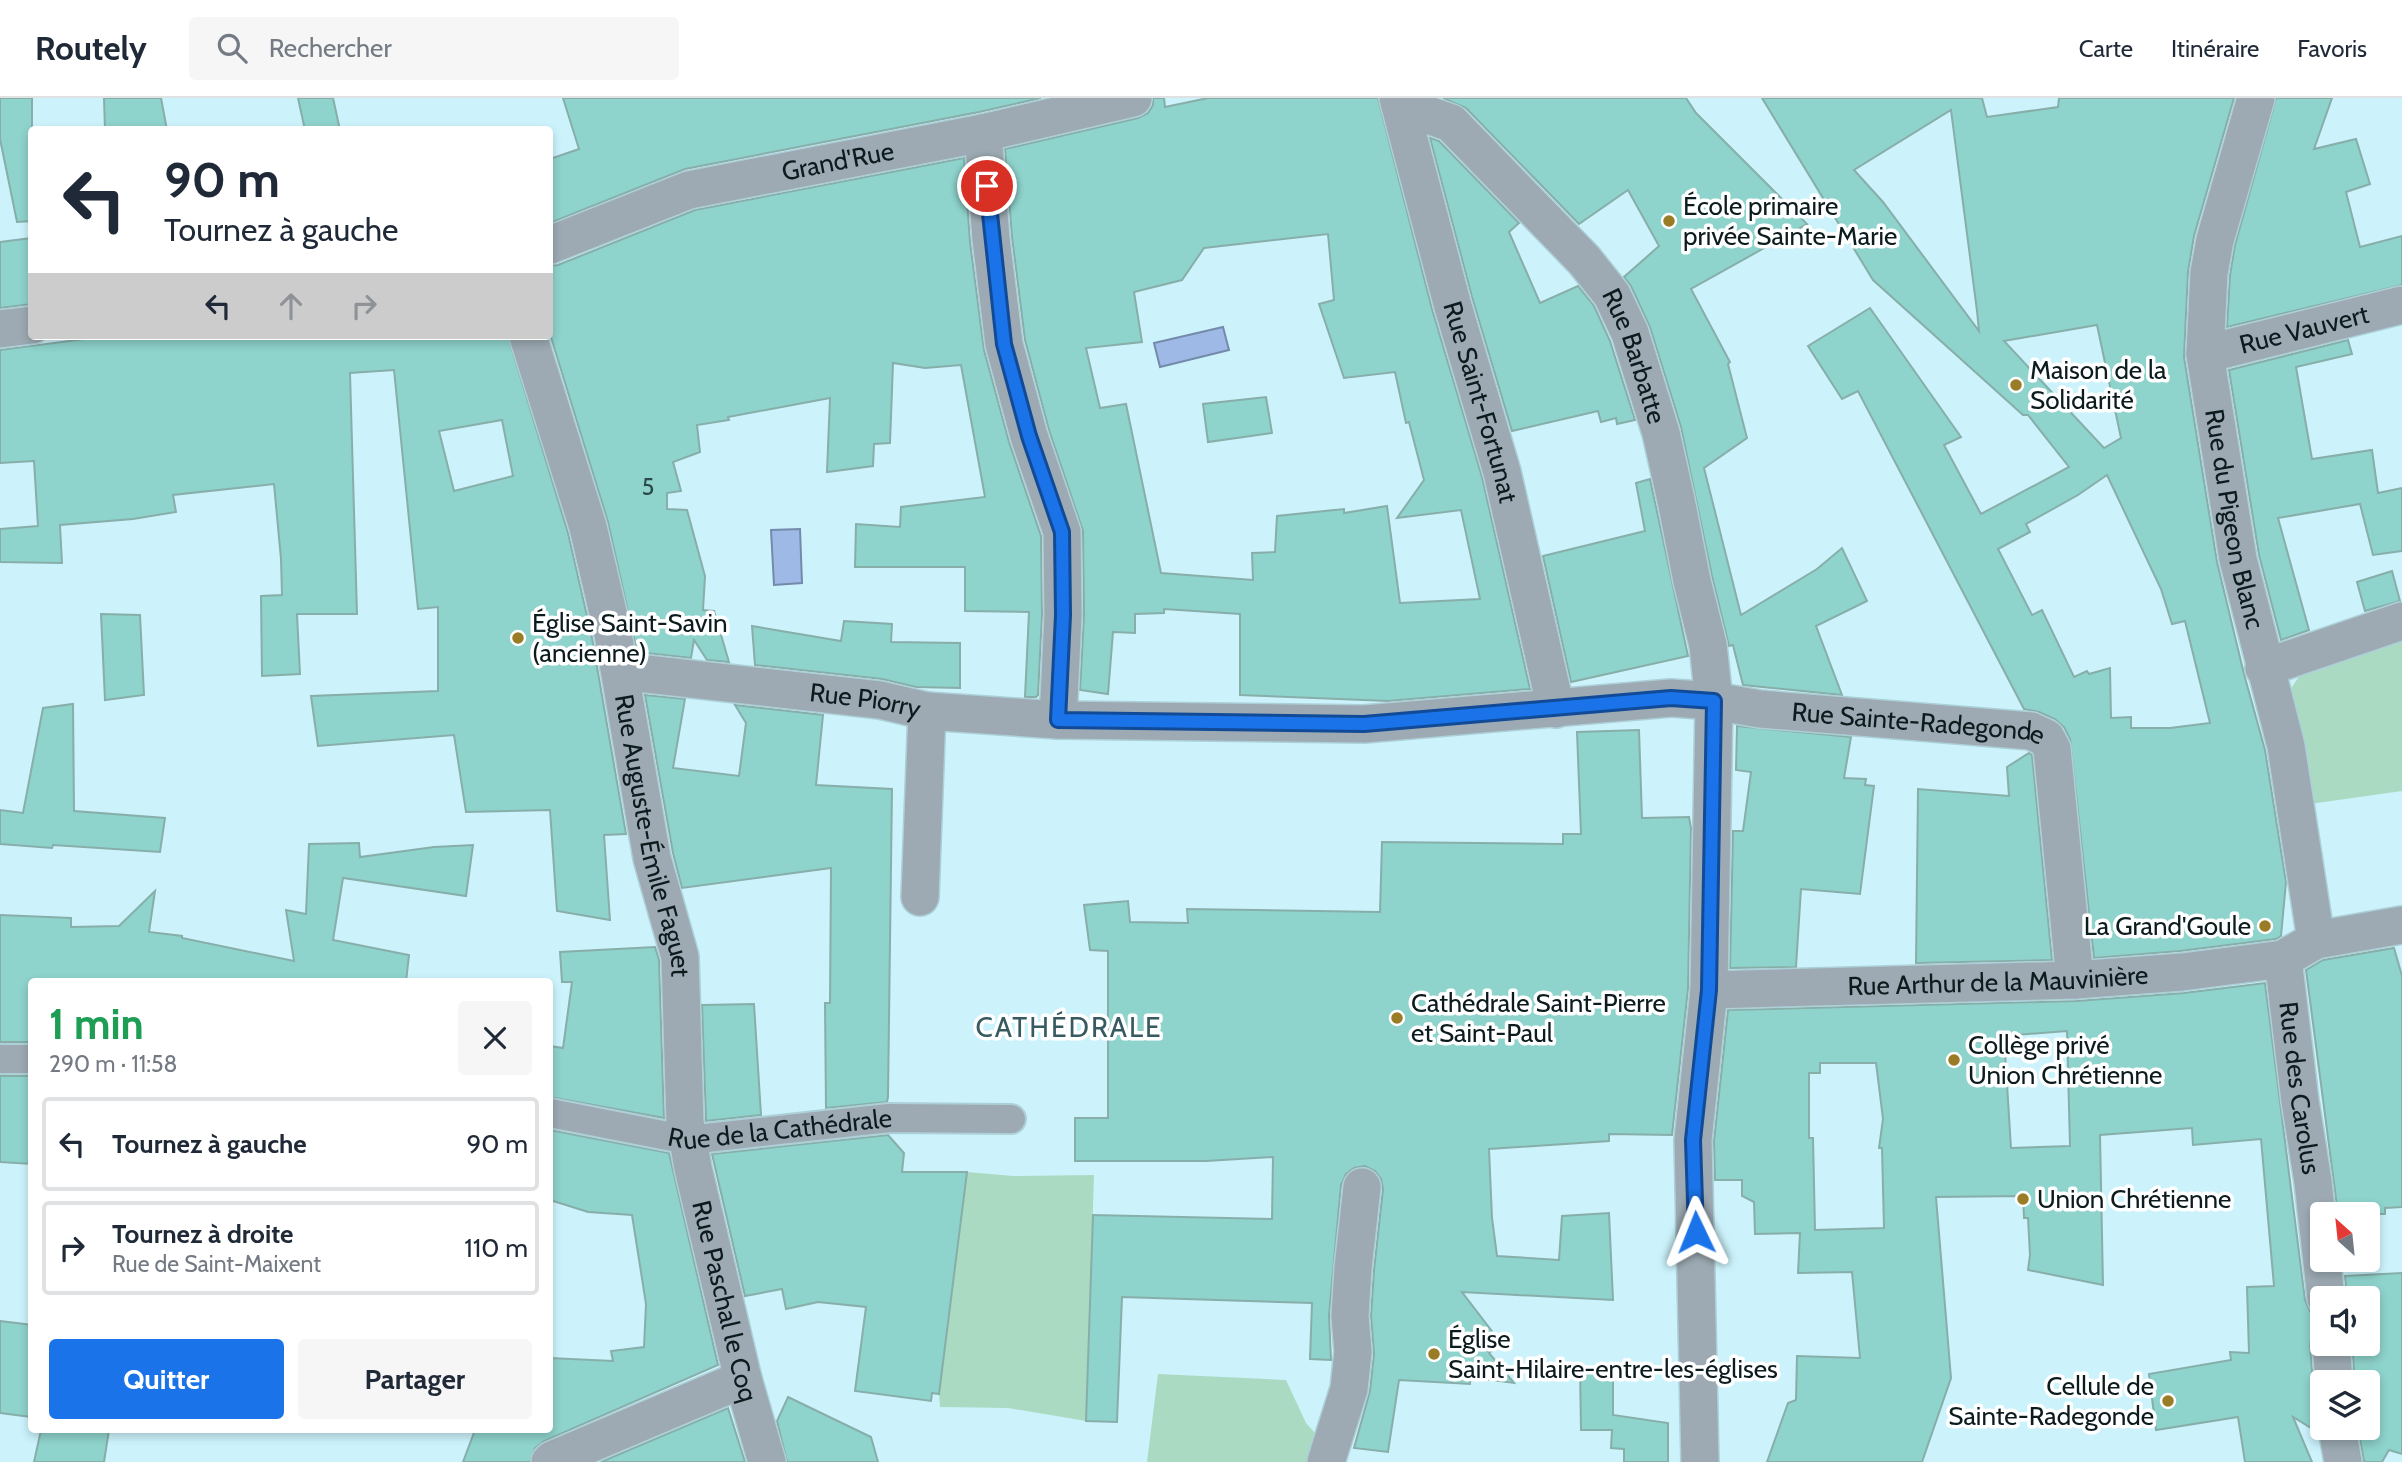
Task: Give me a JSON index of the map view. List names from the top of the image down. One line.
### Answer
{"streets":{"street":["Grand'Rue","Rue Vauvert","Rue Barbatte","Rue Saint-Fortunat","Rue du Pigeon Blanc","Rue Piorry","Rue Sainte-Radegonde","Rue Auguste-Émile Faguet","Rue Arthur de la Mauvinière","Rue des Carolus","Rue de la Cathédrale","Rue Paschal le Coq"]},"crossings":[["Rue Vauvert","Rue du Pigeon Blanc"],["Rue Barbatte","Rue Saint-Fortunat"],["Rue Barbatte","Rue Sainte-Radegonde"],["Rue Barbatte","Rue Arthur de la Mauvinière"],["Rue Piorry","Rue Auguste-Émile Faguet"],["Rue Sainte-Radegonde","Rue Arthur de la Mauvinière"],["Rue Auguste-Émile Faguet","Rue de la Cathédrale"],["Rue Auguste-Émile Faguet","Rue Paschal le Coq"],["Rue Arthur de la Mauvinière","Rue des Carolus"],["Rue de la Cathédrale","Rue Paschal le Coq"]],"districts":["CATHÉDRALE"],"places":["École primaire privée Sainte-Marie","Maison de la Solidarité","Église Saint-Savin (ancienne)","La Grand'Goule","Cathédrale Saint-Pierre et Saint-Paul","Collège privé Union Chrétienne","Union Chrétienne","Église Saint-Hilaire-entre-les-églises","Cellule de Sainte-Radegonde"],"house_numbers":["5"],"north":"top left","page":{"header":"Routely","search":"Rechercher","nav":["Carte","Itinéraire","Favoris"],"turn":["90 m","Tournez à gauche"],"heading":["1 min","290 m · 11:58"],"list":[{"name":"Tournez à gauche","value":"90 m"},{"name":"Tournez à droite","note":"Rue de Saint-Maixent","value":"110 m"}],"buttons":["Quitter","Partager"]}}
